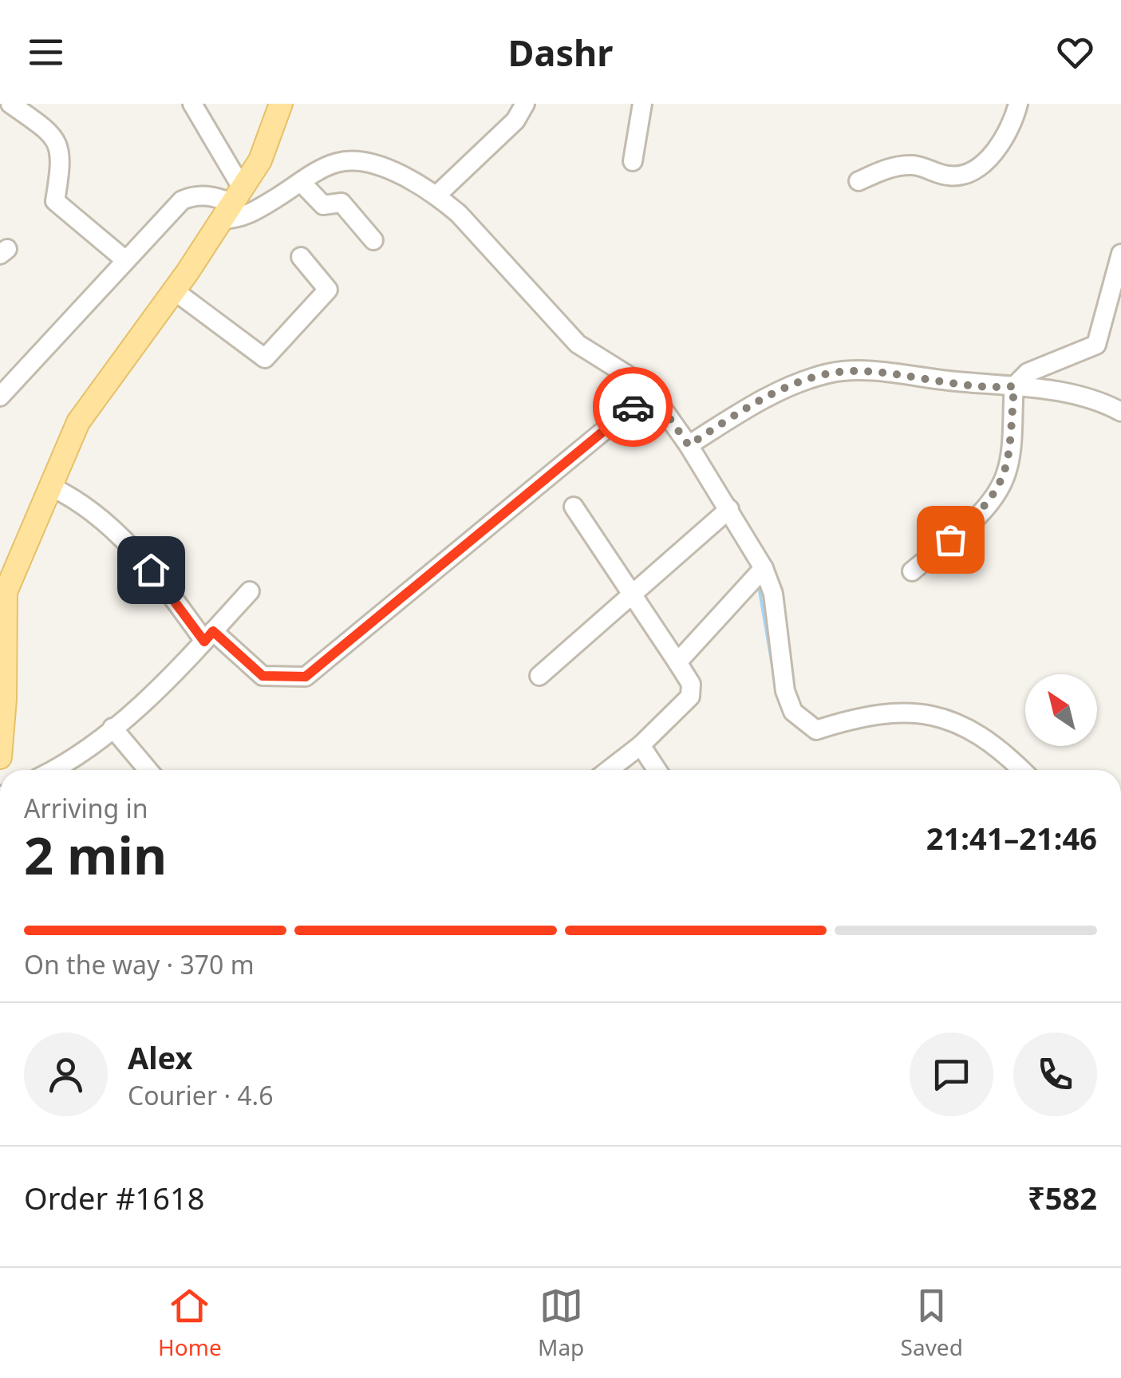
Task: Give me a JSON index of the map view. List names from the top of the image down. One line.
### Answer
{"north":"top left","page":{"header":"Dashr","heading":["2 min","Arriving in","21:41–21:46"],"panel":["Alex","Courier · 4.6","Order #1618","₹582"],"bar":"On the way · 370 m","tabs":["Home","Map","Saved"]}}
